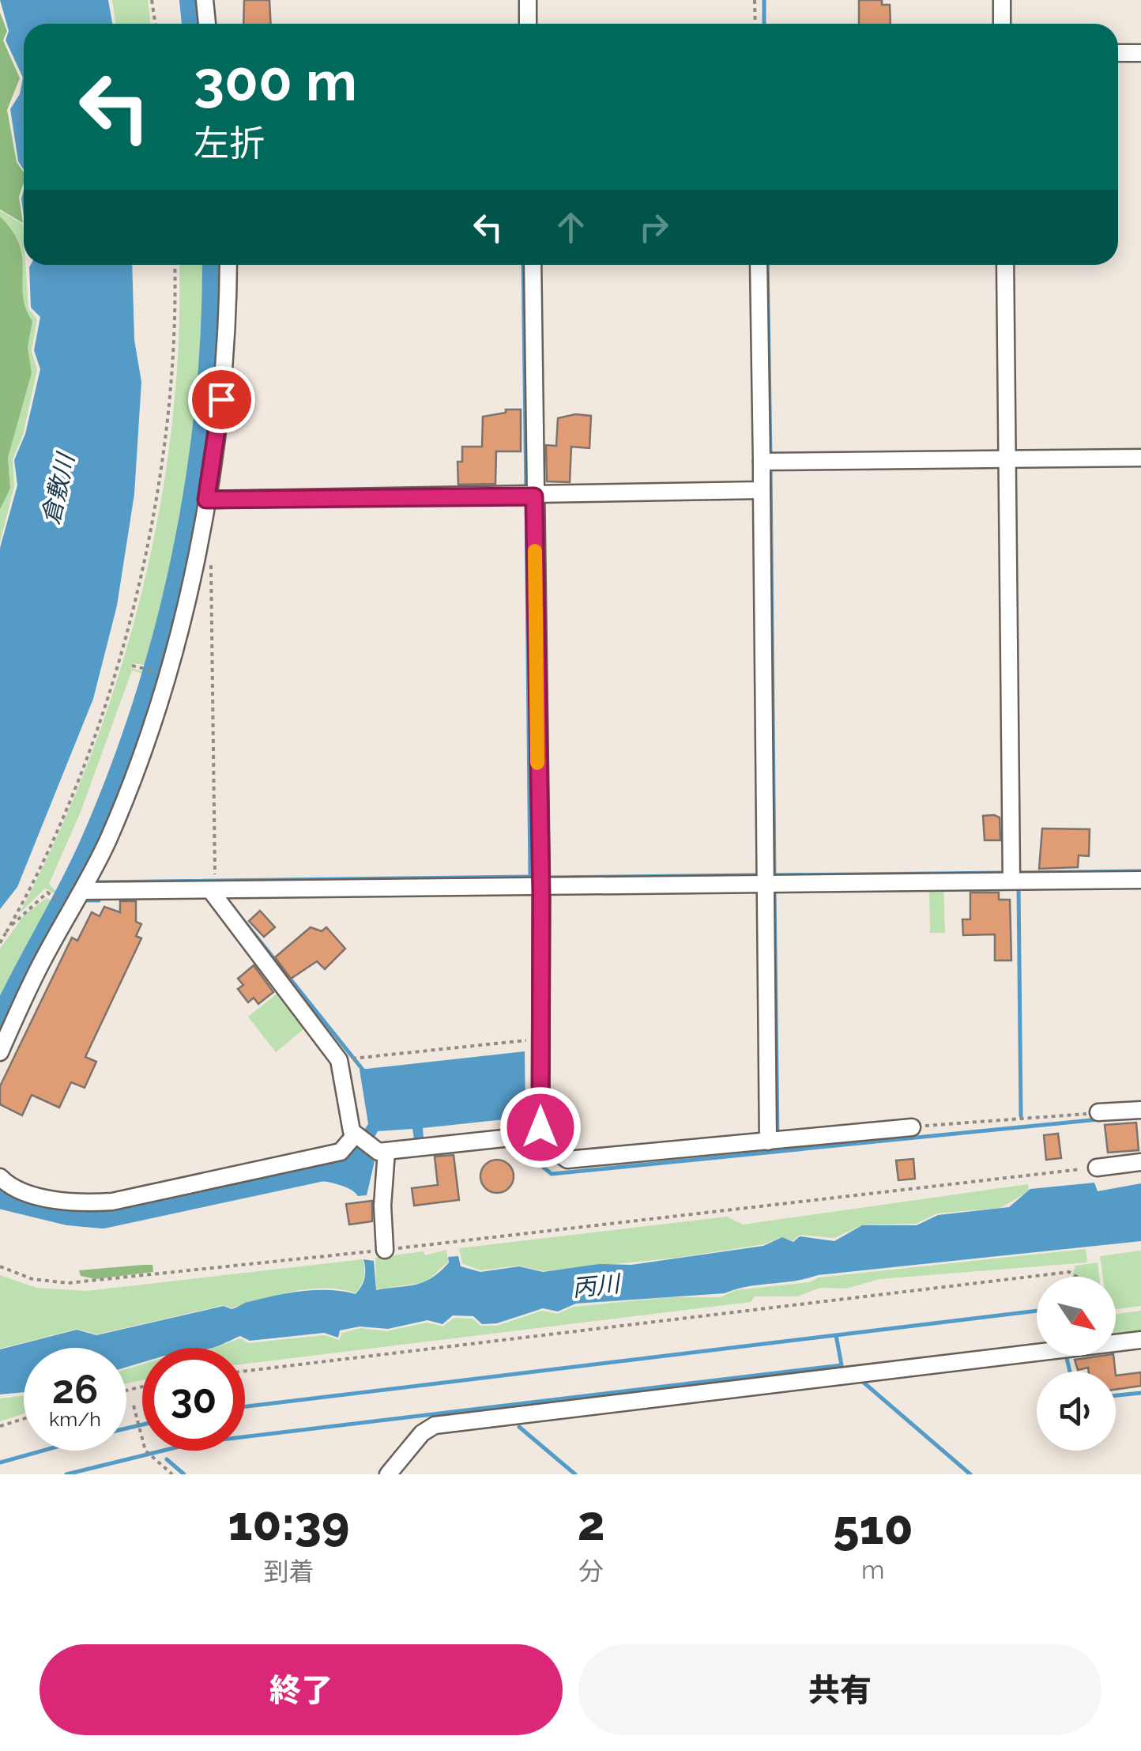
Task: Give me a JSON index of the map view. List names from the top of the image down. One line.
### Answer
{"water":["倉敷川","丙川"],"north":"bottom right","page":{"turn":["300 m","左折"],"speed":"26 km/h","limit":"30","eta":["10:39","到着","2","分","510","m"],"buttons":["終了","共有"]}}
